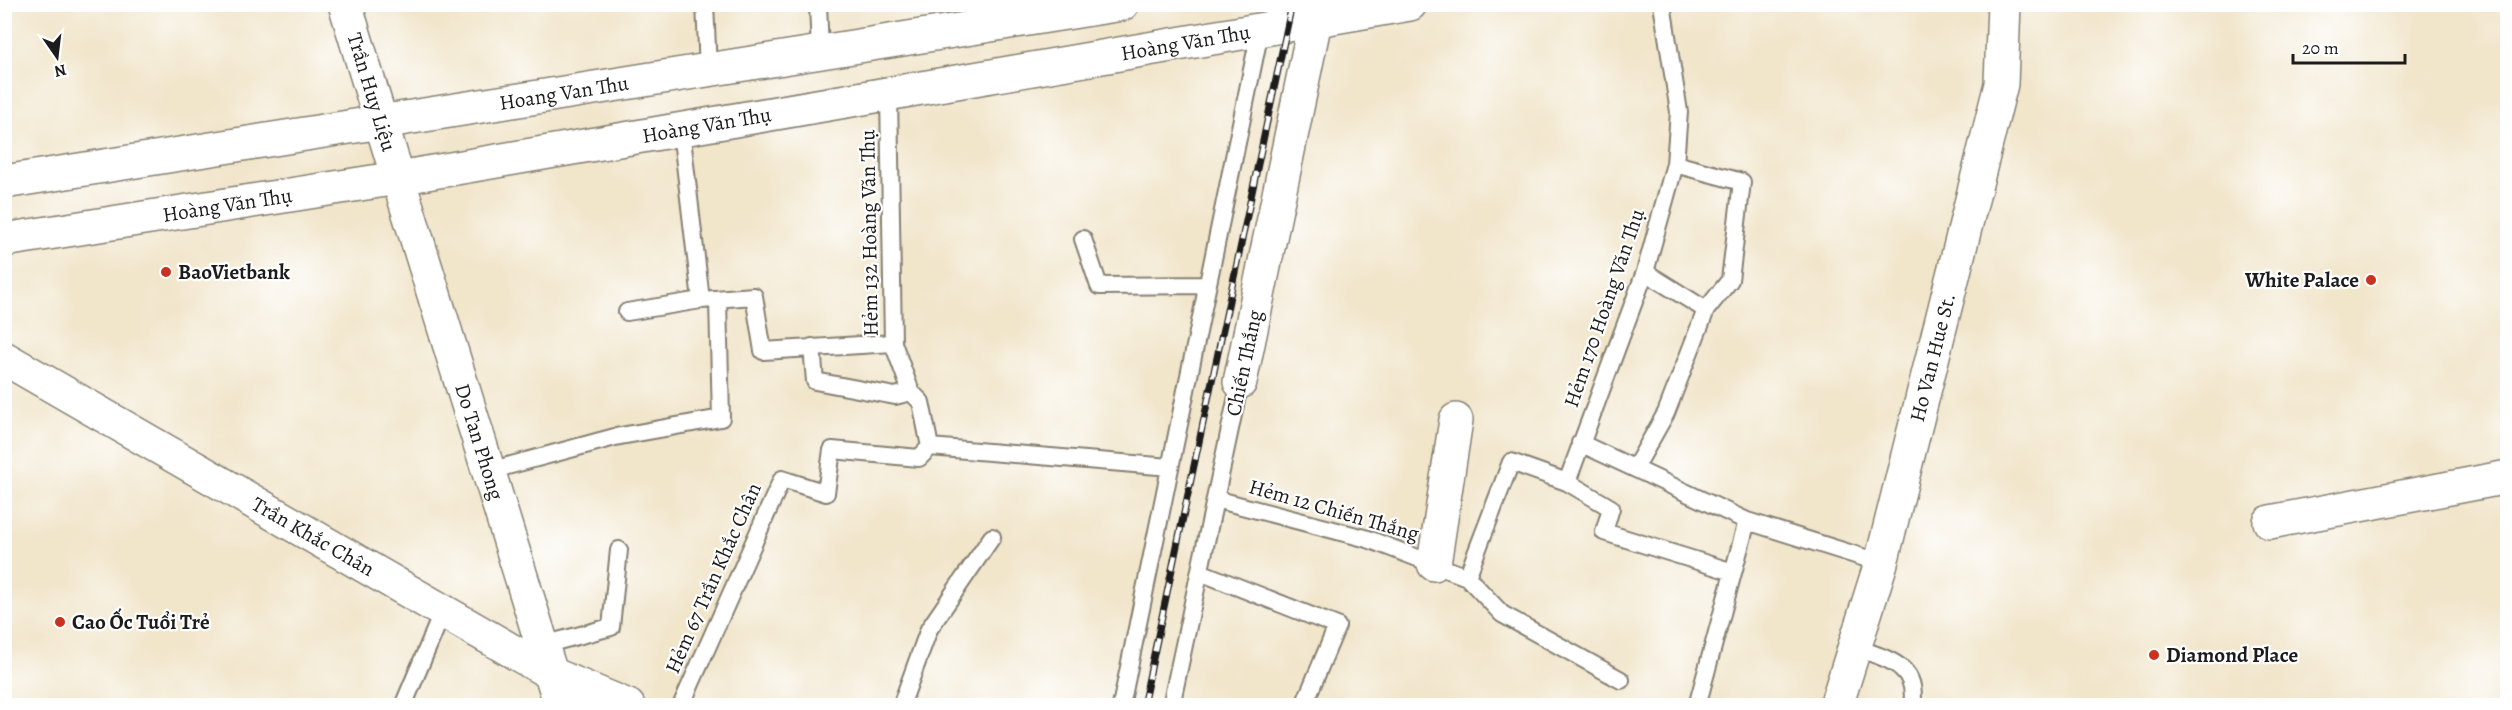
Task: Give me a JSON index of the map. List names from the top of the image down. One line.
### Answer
{"streets":{"main road":["Hoàng Văn Thụ","Trần Huy Liệu","Hoang Van Thu","Ho Van Hue St.","Chiến Thắng","Do Tan Phong","Trần Khắc Chân"],"lane":["Hẻm 132 Hoàng Văn Thụ","Hẻm 170 Hoàng Văn Thụ","Hẻm 12 Chiến Thắng","Hẻm 67 Trần Khắc Chân"]},"crossings":[["Hoàng Văn Thụ","Trần Huy Liệu"],["Hoàng Văn Thụ","Hẻm 132 Hoàng Văn Thụ"],["Hoàng Văn Thụ","Chiến Thắng"],["Hoàng Văn Thụ","Do Tan Phong"],["Trần Huy Liệu","Hoang Van Thu"],["Trần Huy Liệu","Do Tan Phong"],["Hẻm 132 Hoàng Văn Thụ","Hẻm 67 Trần Khắc Chân"],["Chiến Thắng","Hẻm 12 Chiến Thắng"],["Do Tan Phong","Trần Khắc Chân"]],"places":["BaoVietbank","White Palace","Cao Ốc Tuổi Trẻ","Diamond Place"],"scale_bar":"20 m","north":"bottom"}
